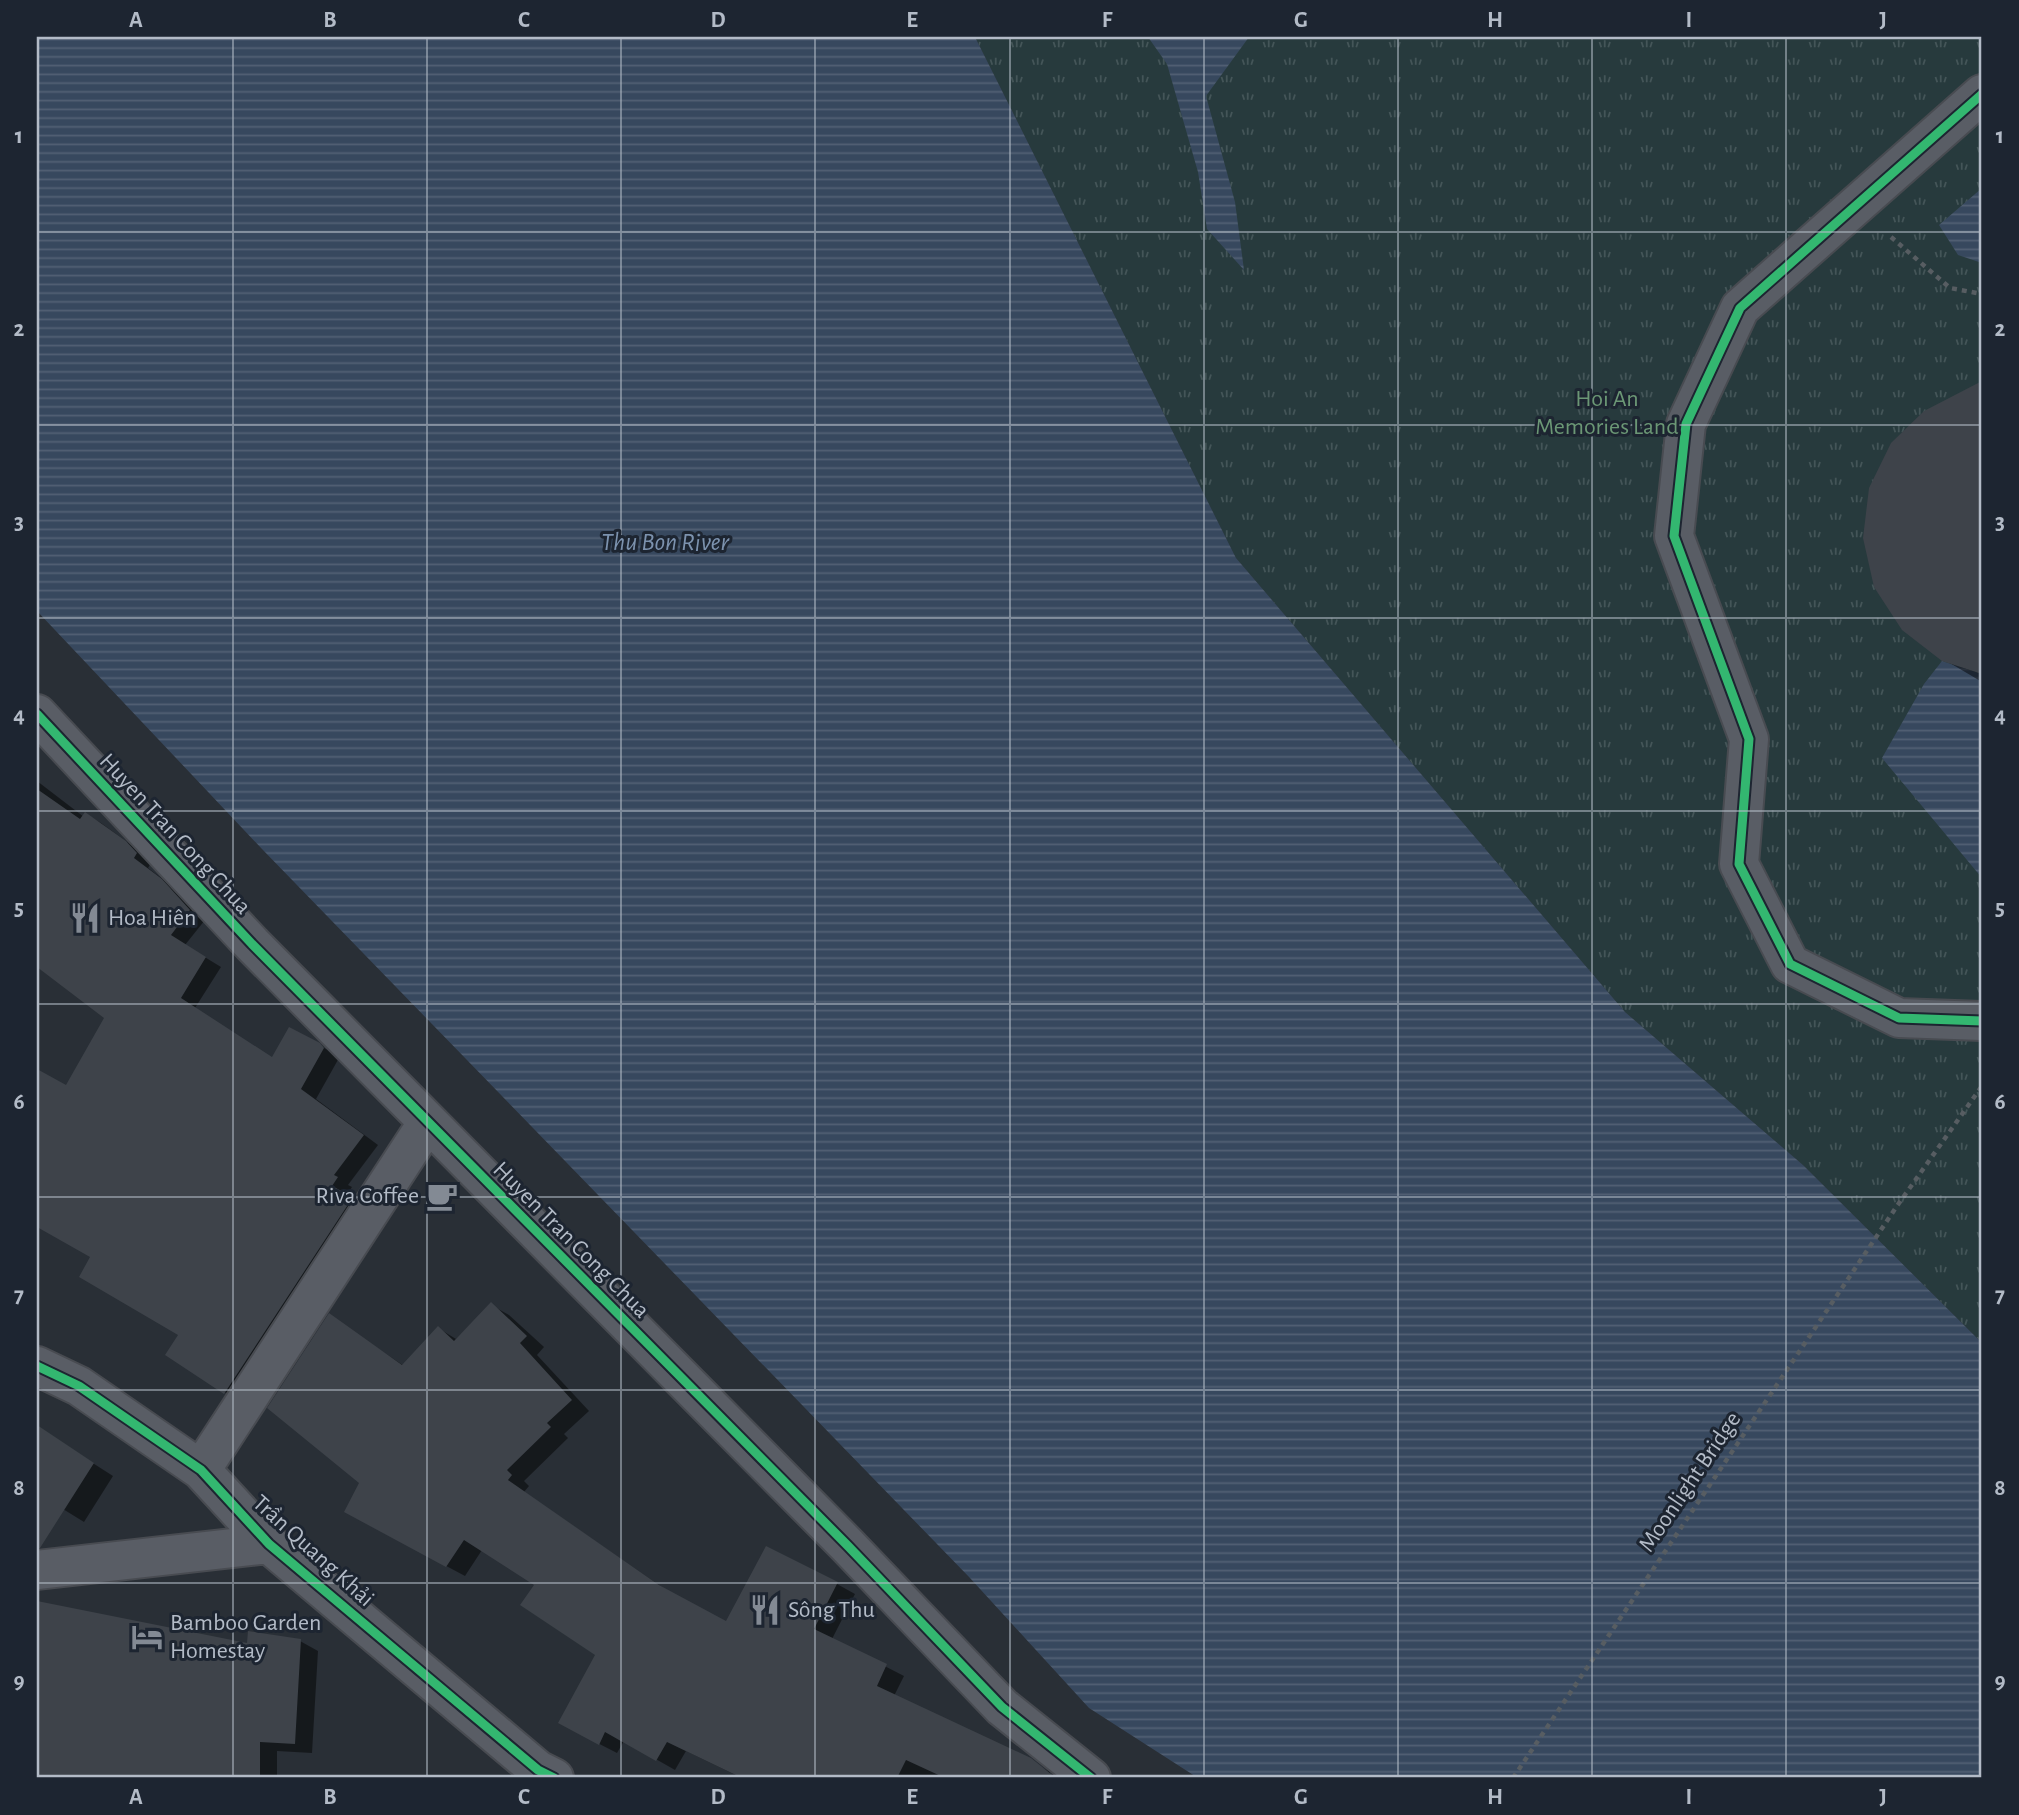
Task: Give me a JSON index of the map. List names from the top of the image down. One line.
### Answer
{"streets":{"street":["Huyen Tran Cong Chua","Trần Quang Khải"],"path":["Moonlight Bridge"]},"water":["Thu Bon River"],"parks":["Hoi An Memories Land"],"places":{"restaurant":["Hoa Hiên","Sông Thu"],"cafe":["Riva Coffee"],"hotel":["Bamboo Garden Homestay"]},"grid":{"columns":["A","B","C","D","E","F","G","H","I","J"],"rows":["1","2","3","4","5","6","7","8","9"]}}
